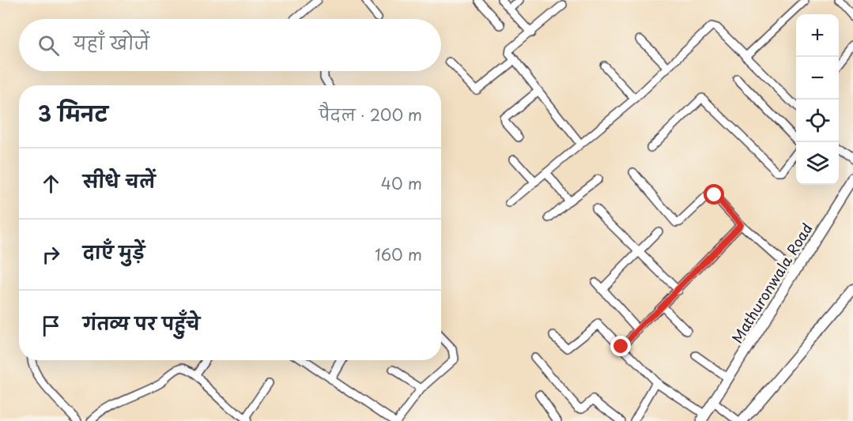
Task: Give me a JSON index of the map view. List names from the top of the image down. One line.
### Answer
{"streets":{"street":["Mathuronwala Road"]},"page":{"map_buttons":["+","−"],"search":"यहाँ खोजें","heading":["3 मिनट","पैदल · 200 m"],"list":[["सीधे चलें","40 m"],["दाएँ मुड़ें","160 m"],"गंतव्य पर पहुँचे"]}}
